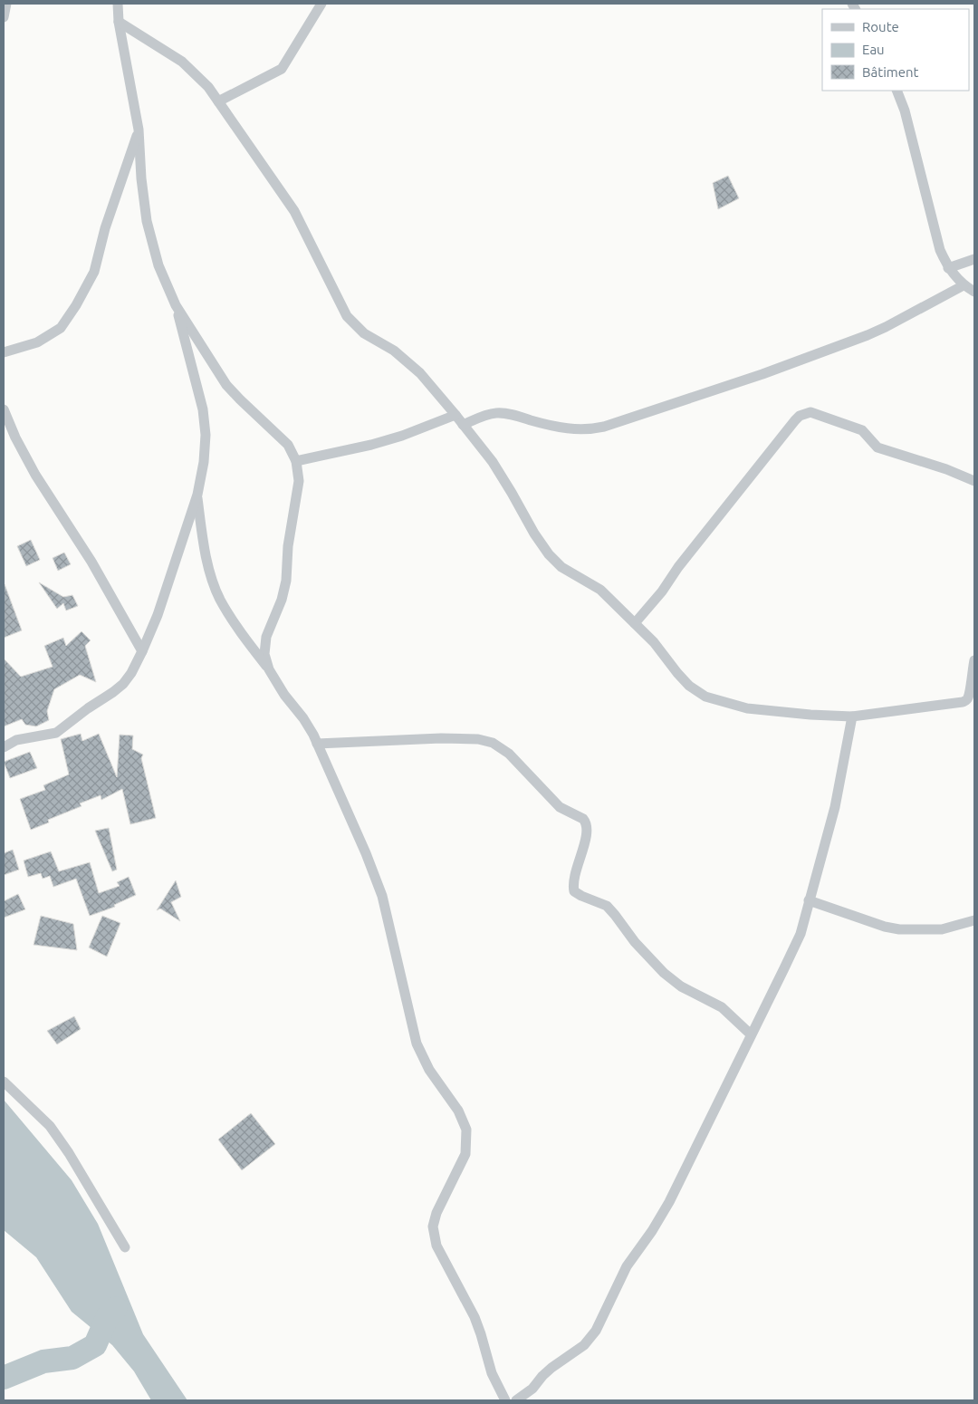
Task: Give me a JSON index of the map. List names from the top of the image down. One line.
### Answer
{"legend":["Route","Eau","Bâtiment"]}
